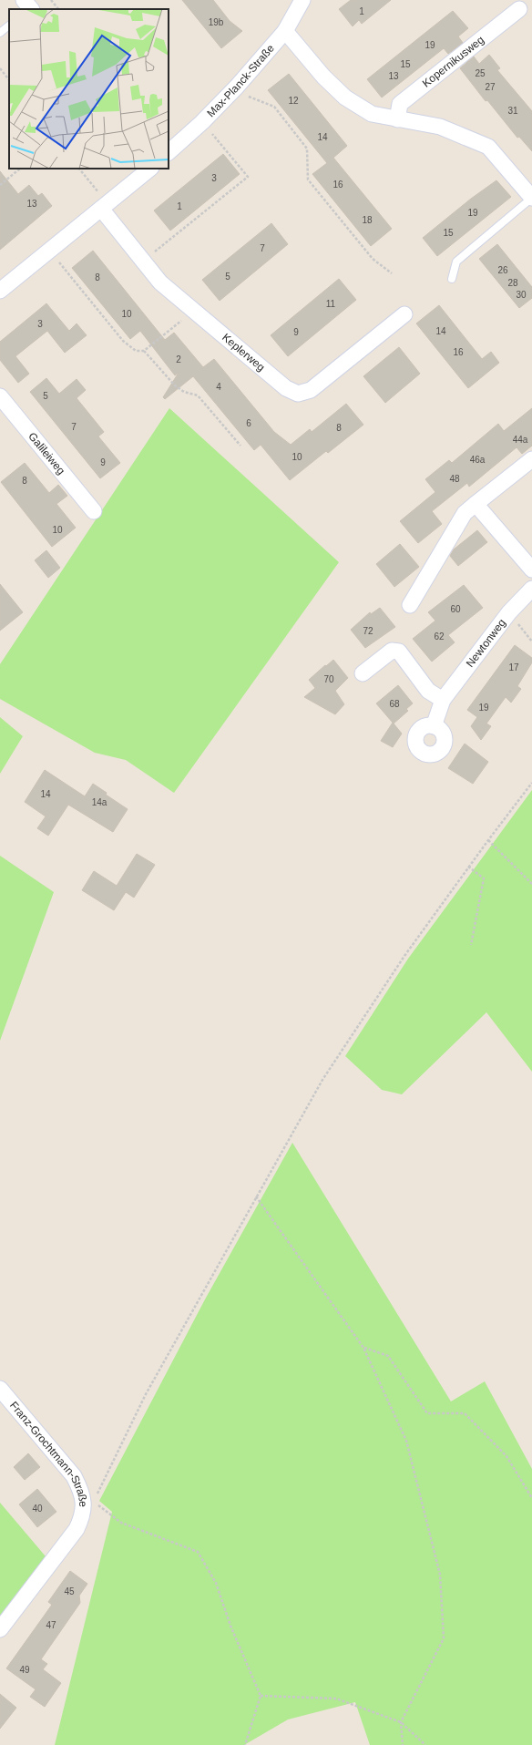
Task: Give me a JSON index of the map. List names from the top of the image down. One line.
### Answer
{"streets":{"street":["Kopernikusweg","Max-Planck-Straße","Keplerweg","Galileiweg","Newtonweg","Franz-Grochtmann-Straße"]},"house_numbers":["1","19b","19","15","25","13","27","12","31","14","3","16","13","1","19","18","15","7","26","5","8","28","30","11","10","3","14","9","16","2","4","5","6","7","8","44a","10","46a","9","48","8","10","60","72","62","17","70","68","19","14","14a","40","45","47","49"]}
